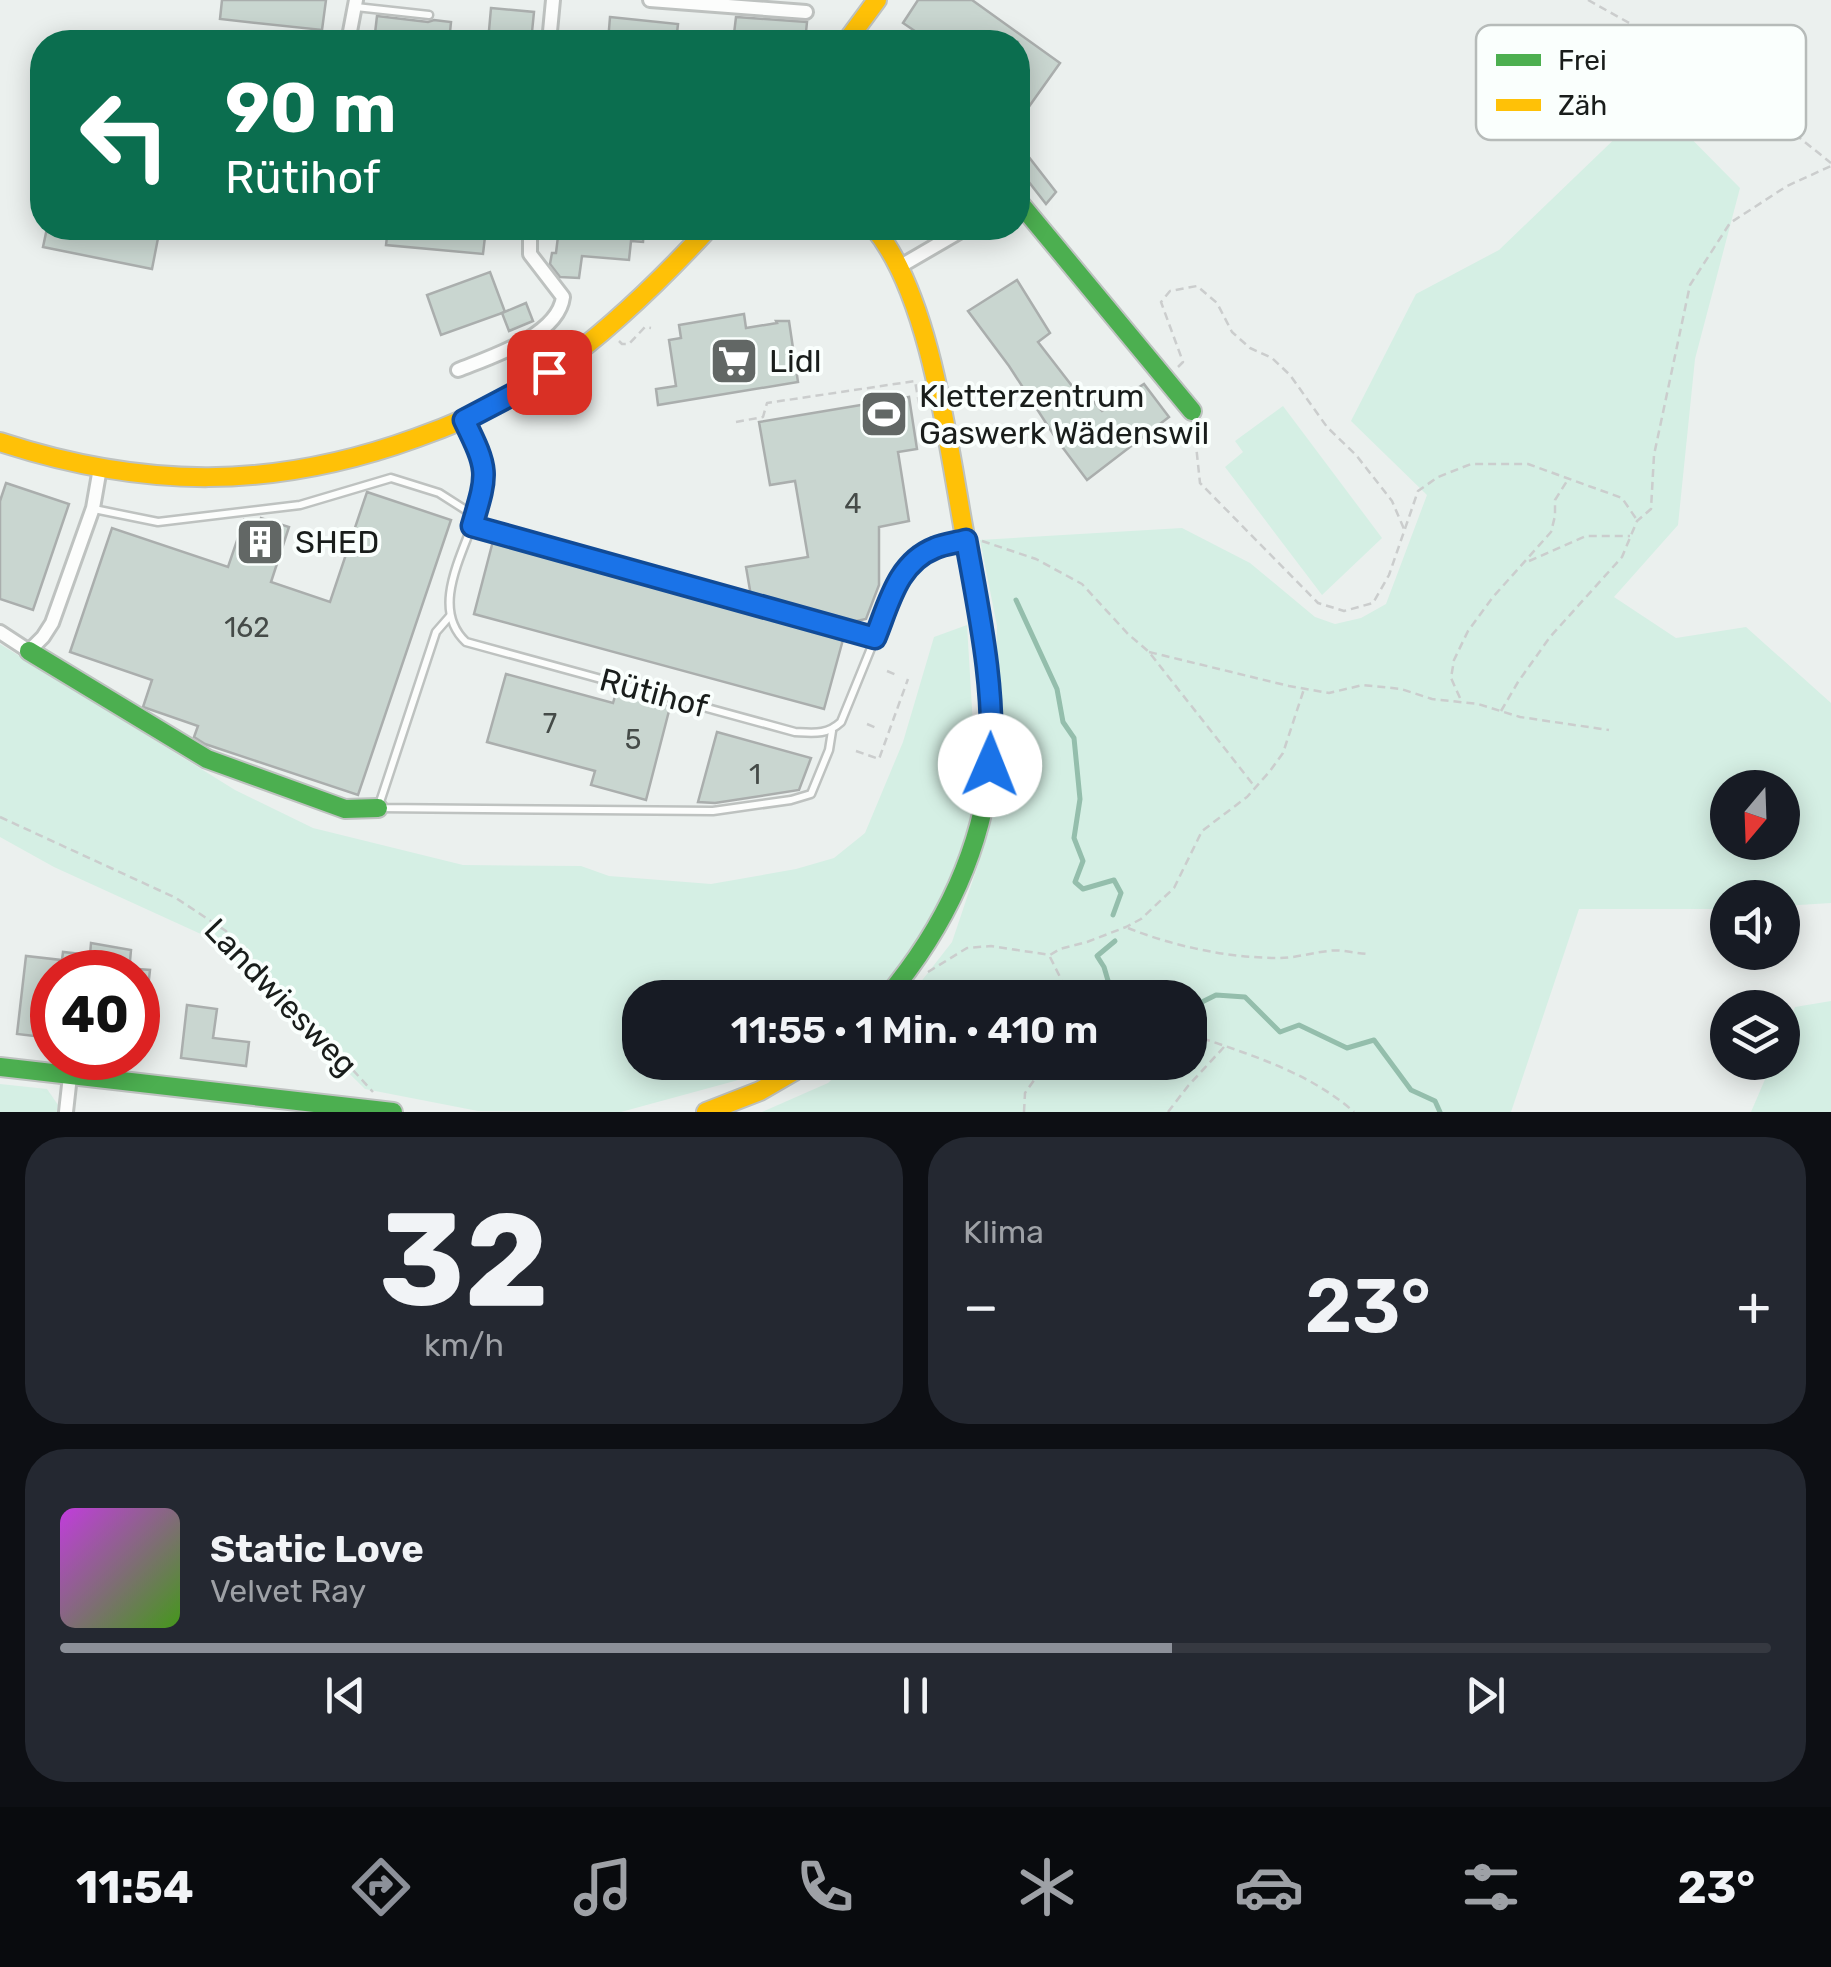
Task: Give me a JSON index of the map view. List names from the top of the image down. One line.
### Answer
{"streets":{"lane":["Rütihof"],"path":["Landwiesweg"]},"places":{"supermarket":["Lidl"],"sports":["Kletterzentrum Gaswerk Wädenswil"],"building":["SHED"]},"house_numbers":["4","162","7","5","1"],"legend":["Frei","Zäh"],"north":"bottom","page":{"turn":["90 m","Rütihof"],"limit":"40","trip":"11:55 · 1 Min. · 410 m","tile":[["32","km/h"],"Klima"],"heat":["−","23°","+"],"song":["Static Love","Velvet Ray"],"tabs":["11:54","23°"]}}
